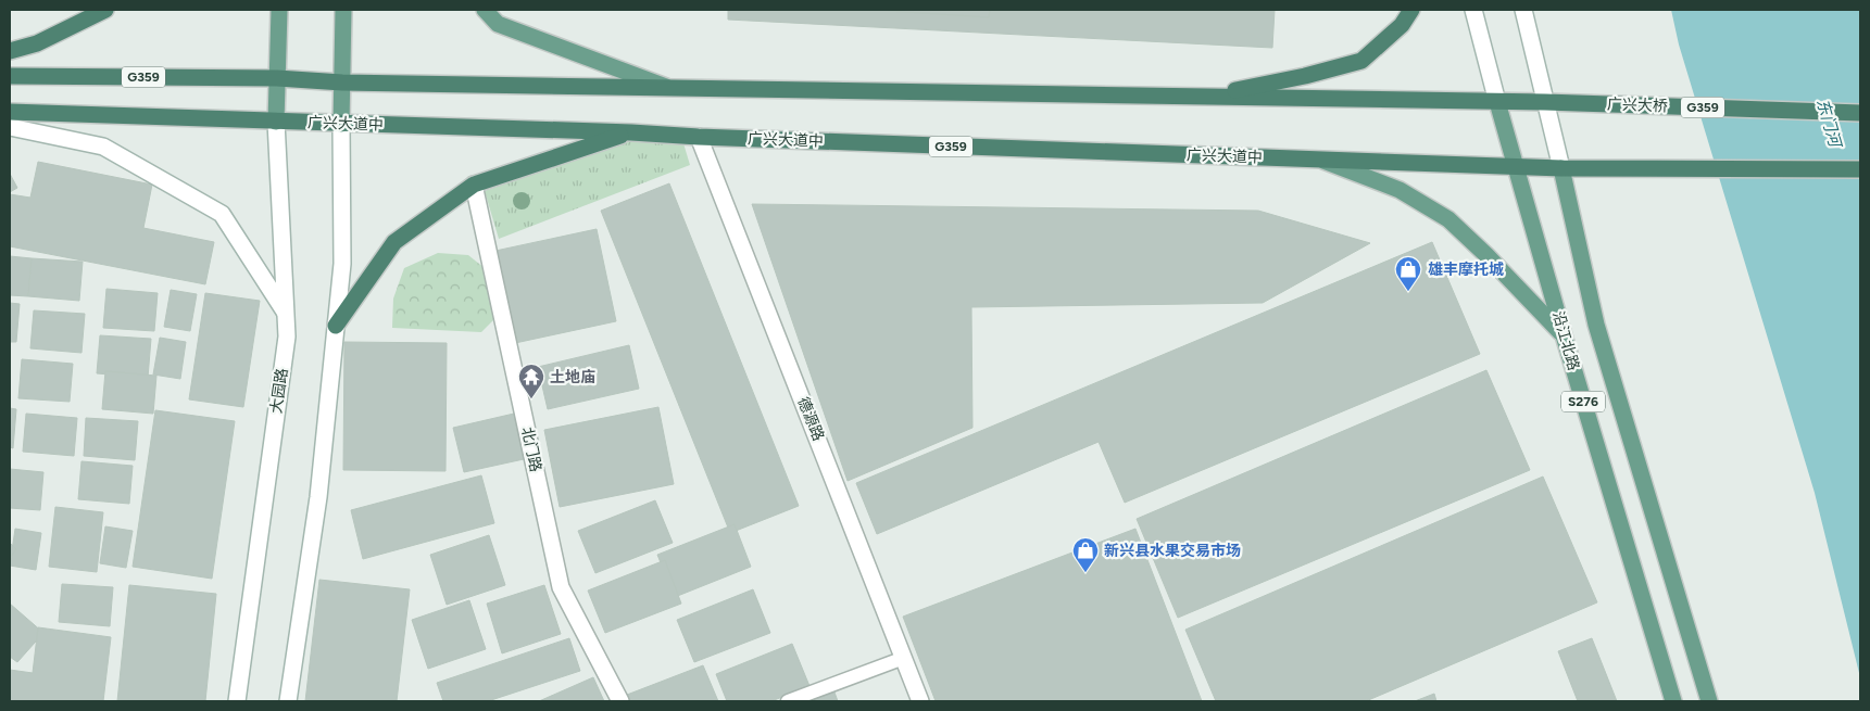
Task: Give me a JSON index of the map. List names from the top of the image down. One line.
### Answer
{"streets":{"highway":["G359","广兴大桥","广兴大道中"],"main road":["沿江北路","大园路","S276","德源路","北门路"]},"crossings":[["G359","广兴大桥"],["G359","广兴大道中"],["G359","沿江北路"],["G359","大园路"],["G359","S276"],["广兴大道中","沿江北路"],["广兴大道中","大园路"],["广兴大道中","S276"],["广兴大道中","德源路"]],"water":["东门河"],"places":{"shop":["雄丰摩托城","新兴县水果交易市场"],"temple":["土地庙"]}}
